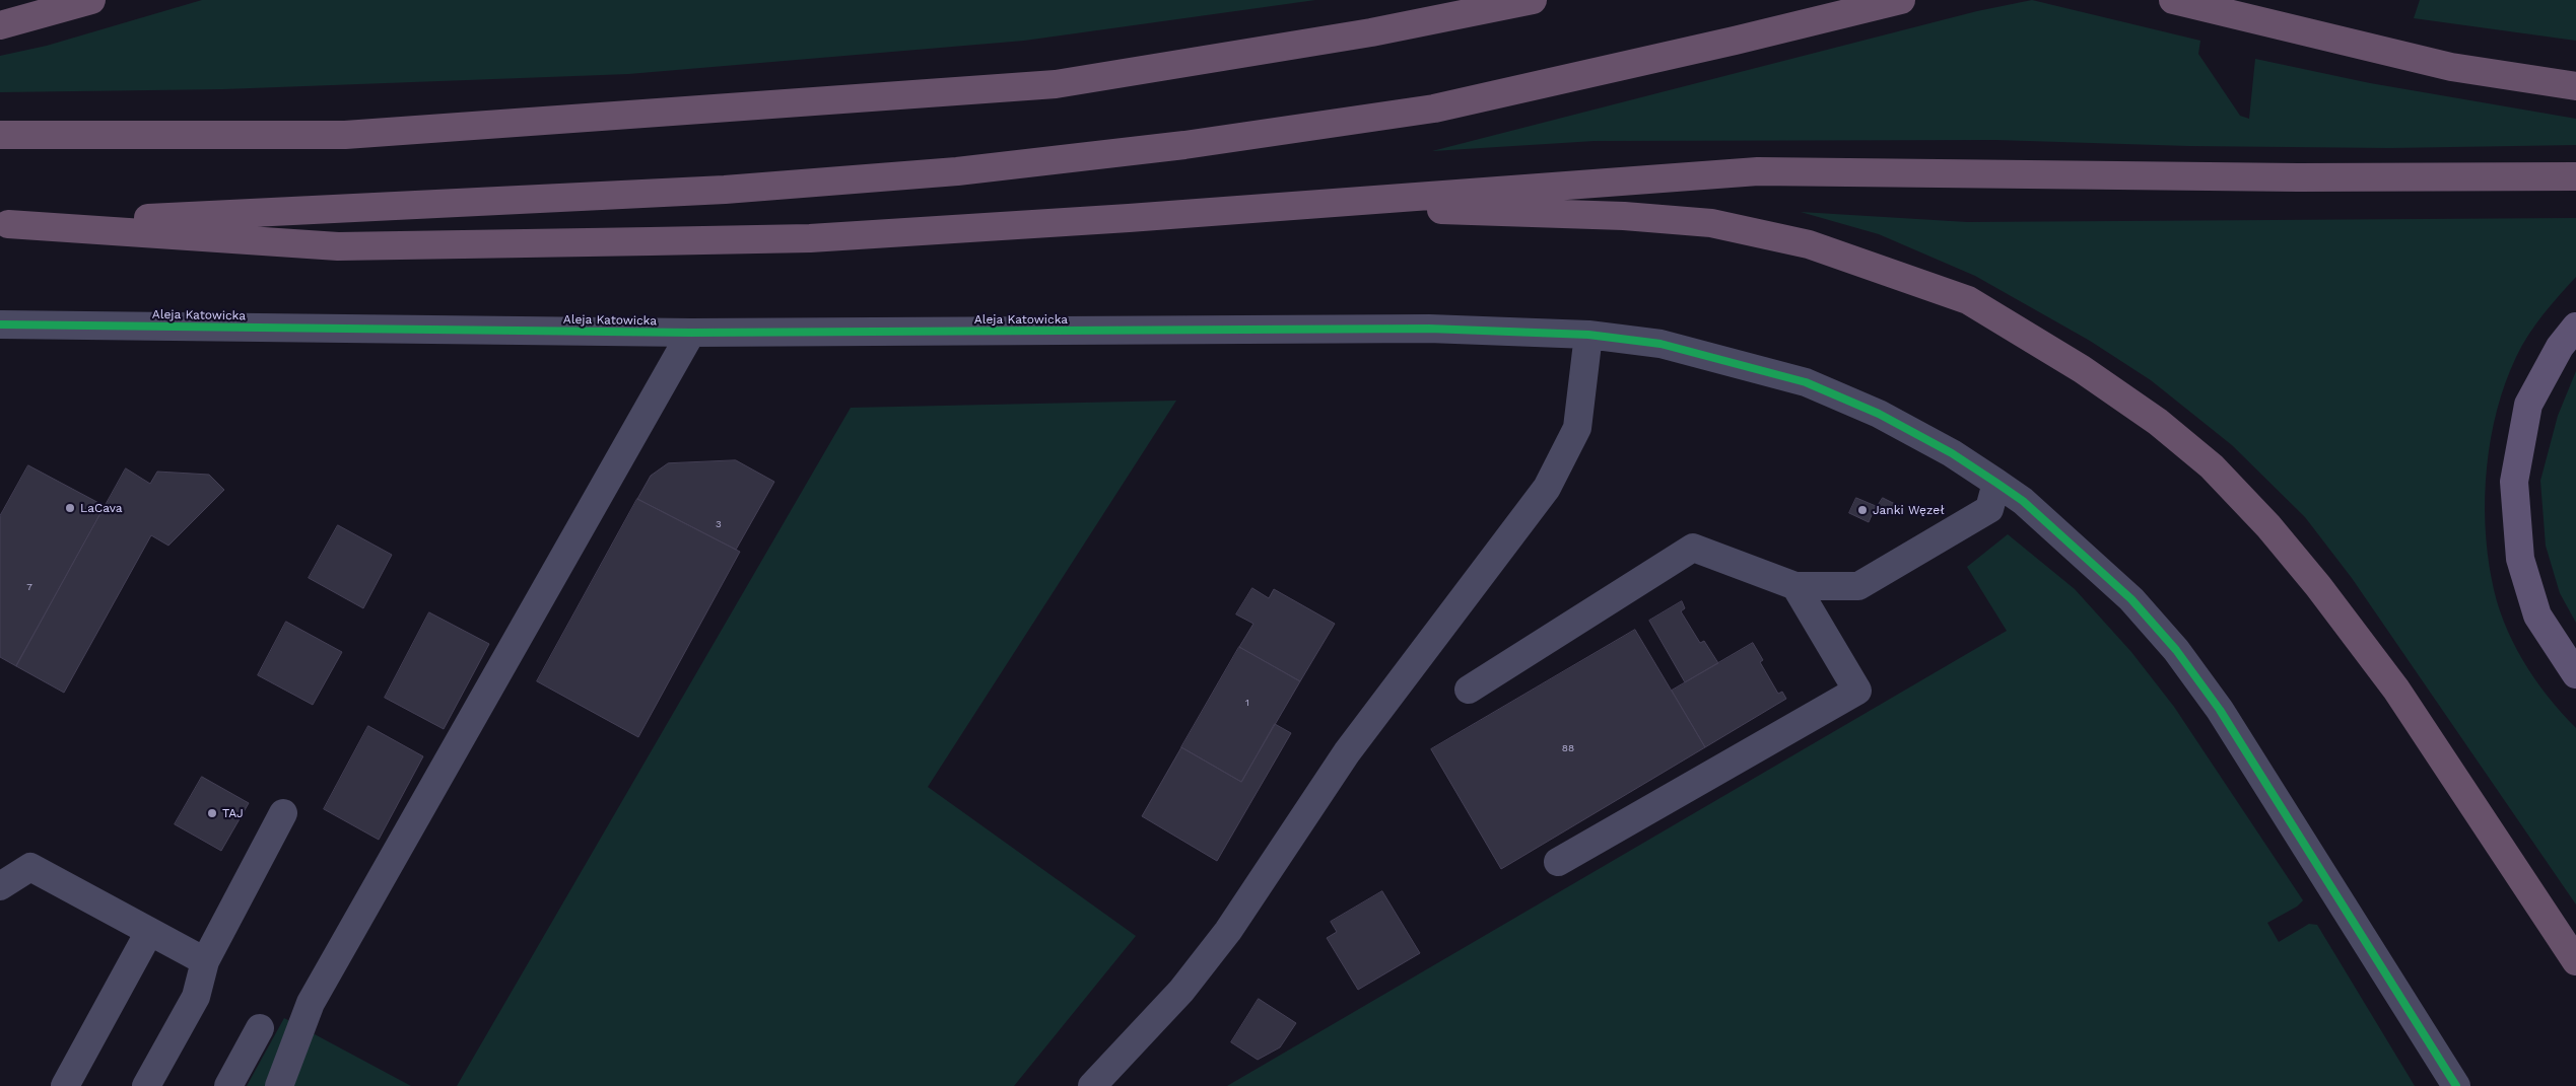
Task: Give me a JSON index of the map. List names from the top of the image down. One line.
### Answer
{"streets":{"street":["Aleja Katowicka"]},"places":["LaCava","Janki Węzeł","TAJ"],"house_numbers":["3","7","1","88"]}
